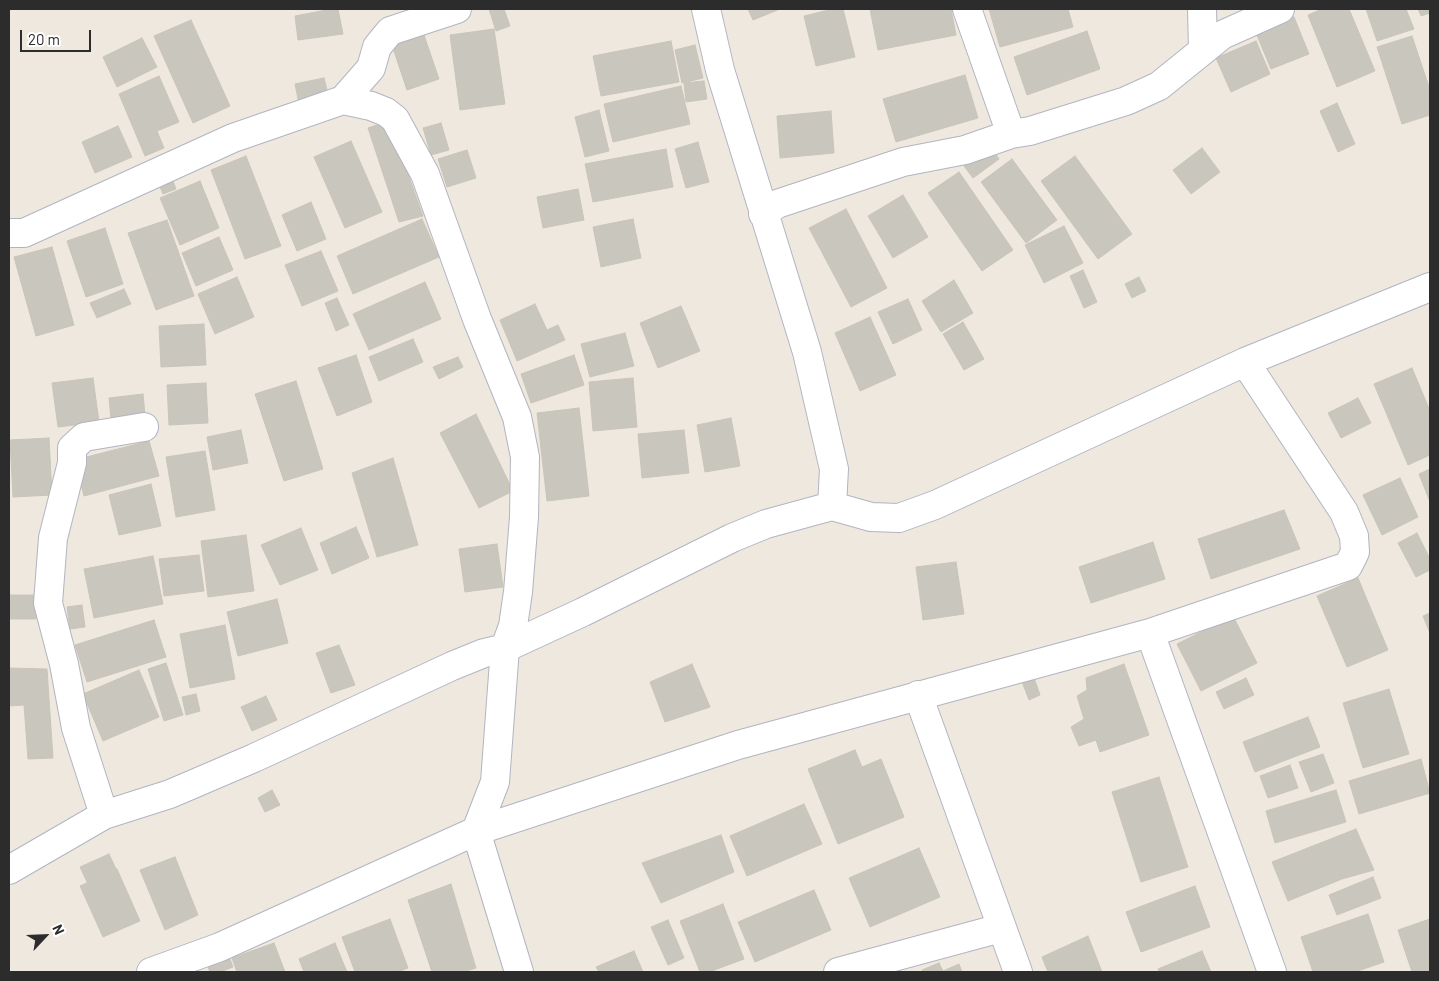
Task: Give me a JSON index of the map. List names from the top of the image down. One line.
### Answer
{"scale_bar":"20 m","north":"top right"}
